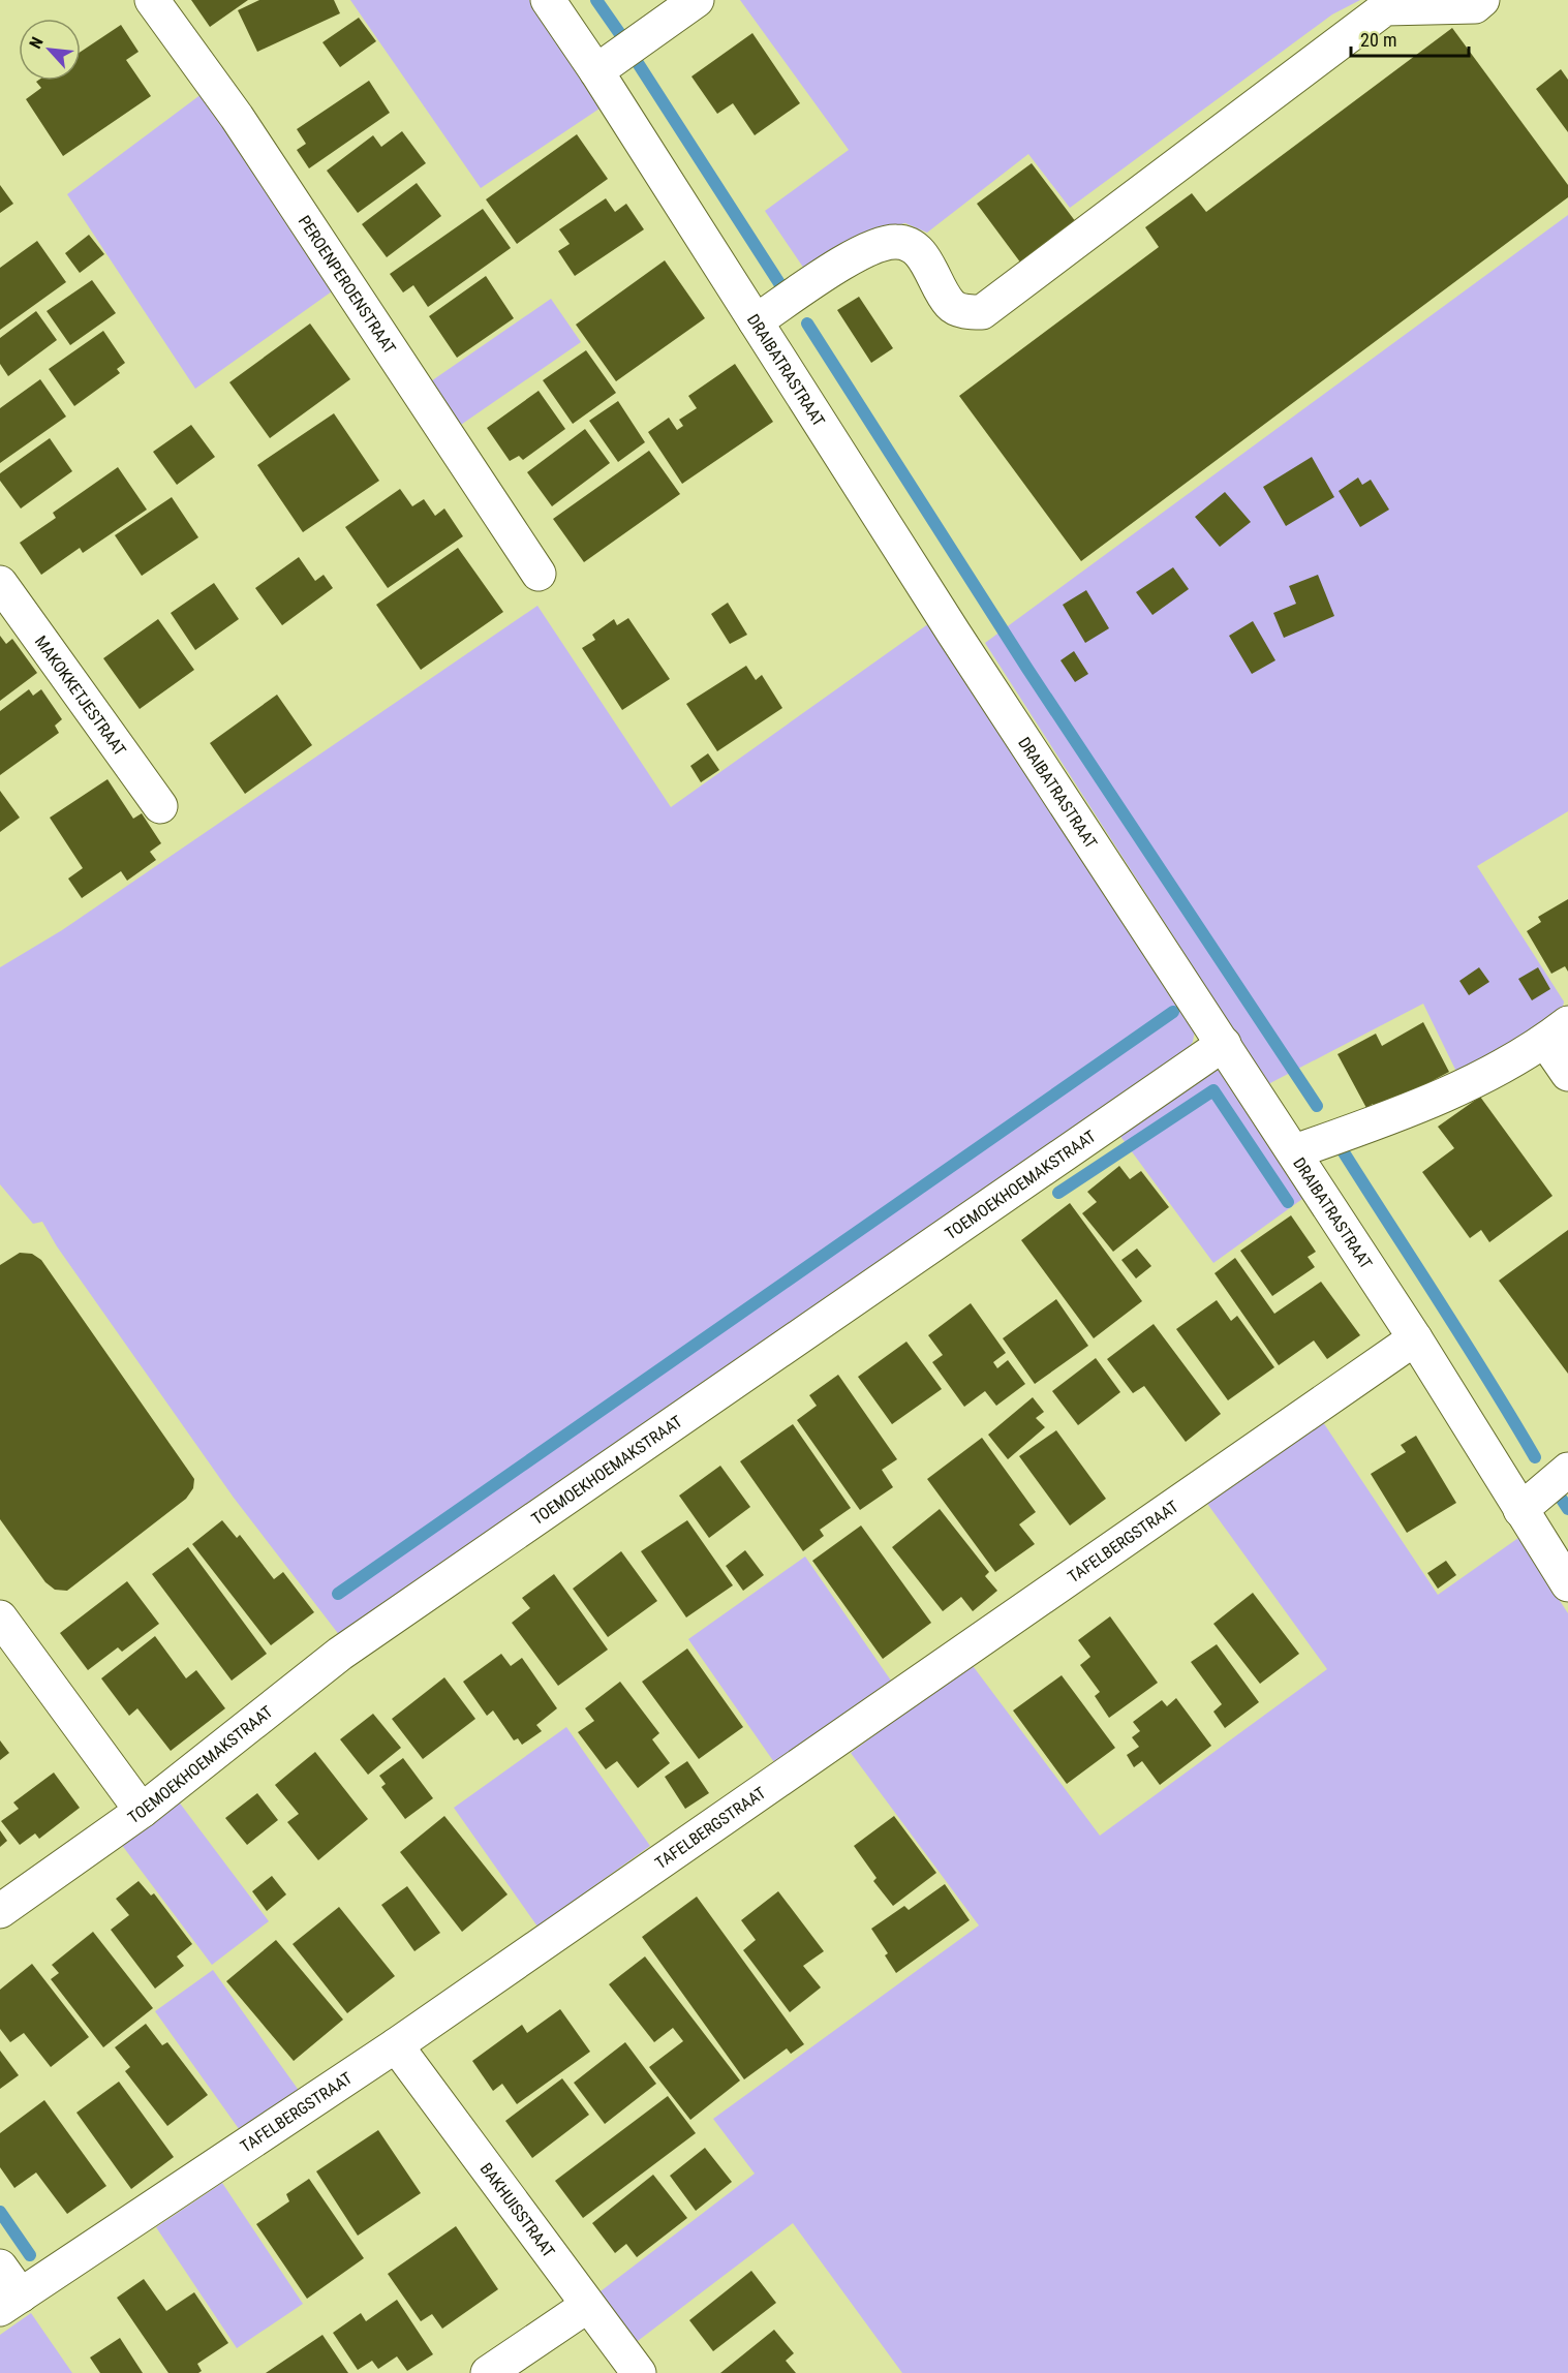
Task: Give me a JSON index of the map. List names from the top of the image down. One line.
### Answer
{"streets":{"street":["PEROENPEROENSTRAAT","DRAIBATRASTRAAT","MAKOKKETJESTRAAT","TOEMOEKHOEMAKSTRAAT","TAFELBERGSTRAAT","BAKHUISSTRAAT"]},"crossings":[["DRAIBATRASTRAAT","TOEMOEKHOEMAKSTRAAT"],["DRAIBATRASTRAAT","TAFELBERGSTRAAT"],["TAFELBERGSTRAAT","BAKHUISSTRAAT"]],"scale_bar":"20 m","north":"top left"}
